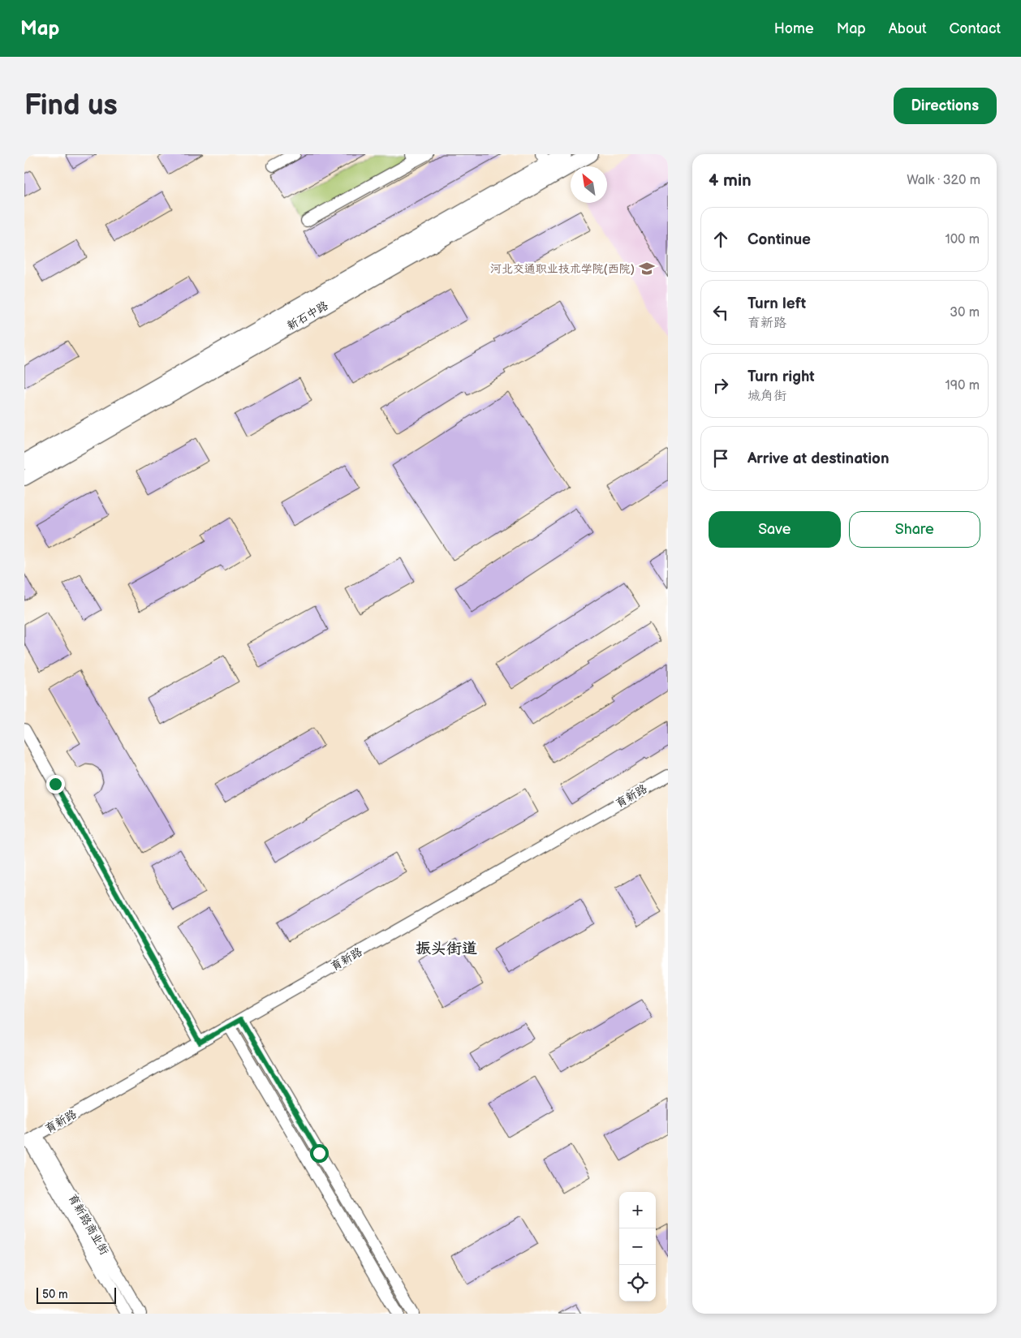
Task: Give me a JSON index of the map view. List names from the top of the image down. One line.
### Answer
{"streets":{"main road":["新石中路"],"street":["育新路","育新路商业街"]},"crossings":[["育新路","育新路商业街"]],"districts":["振头街道"],"places":{"school or university":["河北交通职业技术学院(西院)"]},"scale_bar":"50 m","north":"top left","page":{"header":"Map","nav":["Home","Map","About","Contact"],"buttons":["Directions",["Save","Share"]],"title":"Find us","heading":["4 min","Walk · 320 m"],"list":[["Continue","100 m"],["Turn left","育新路","30 m"],["Turn right","城角街","190 m"],"Arrive at destination"],"map_buttons":["+","−"],"scale":"50 m"}}
